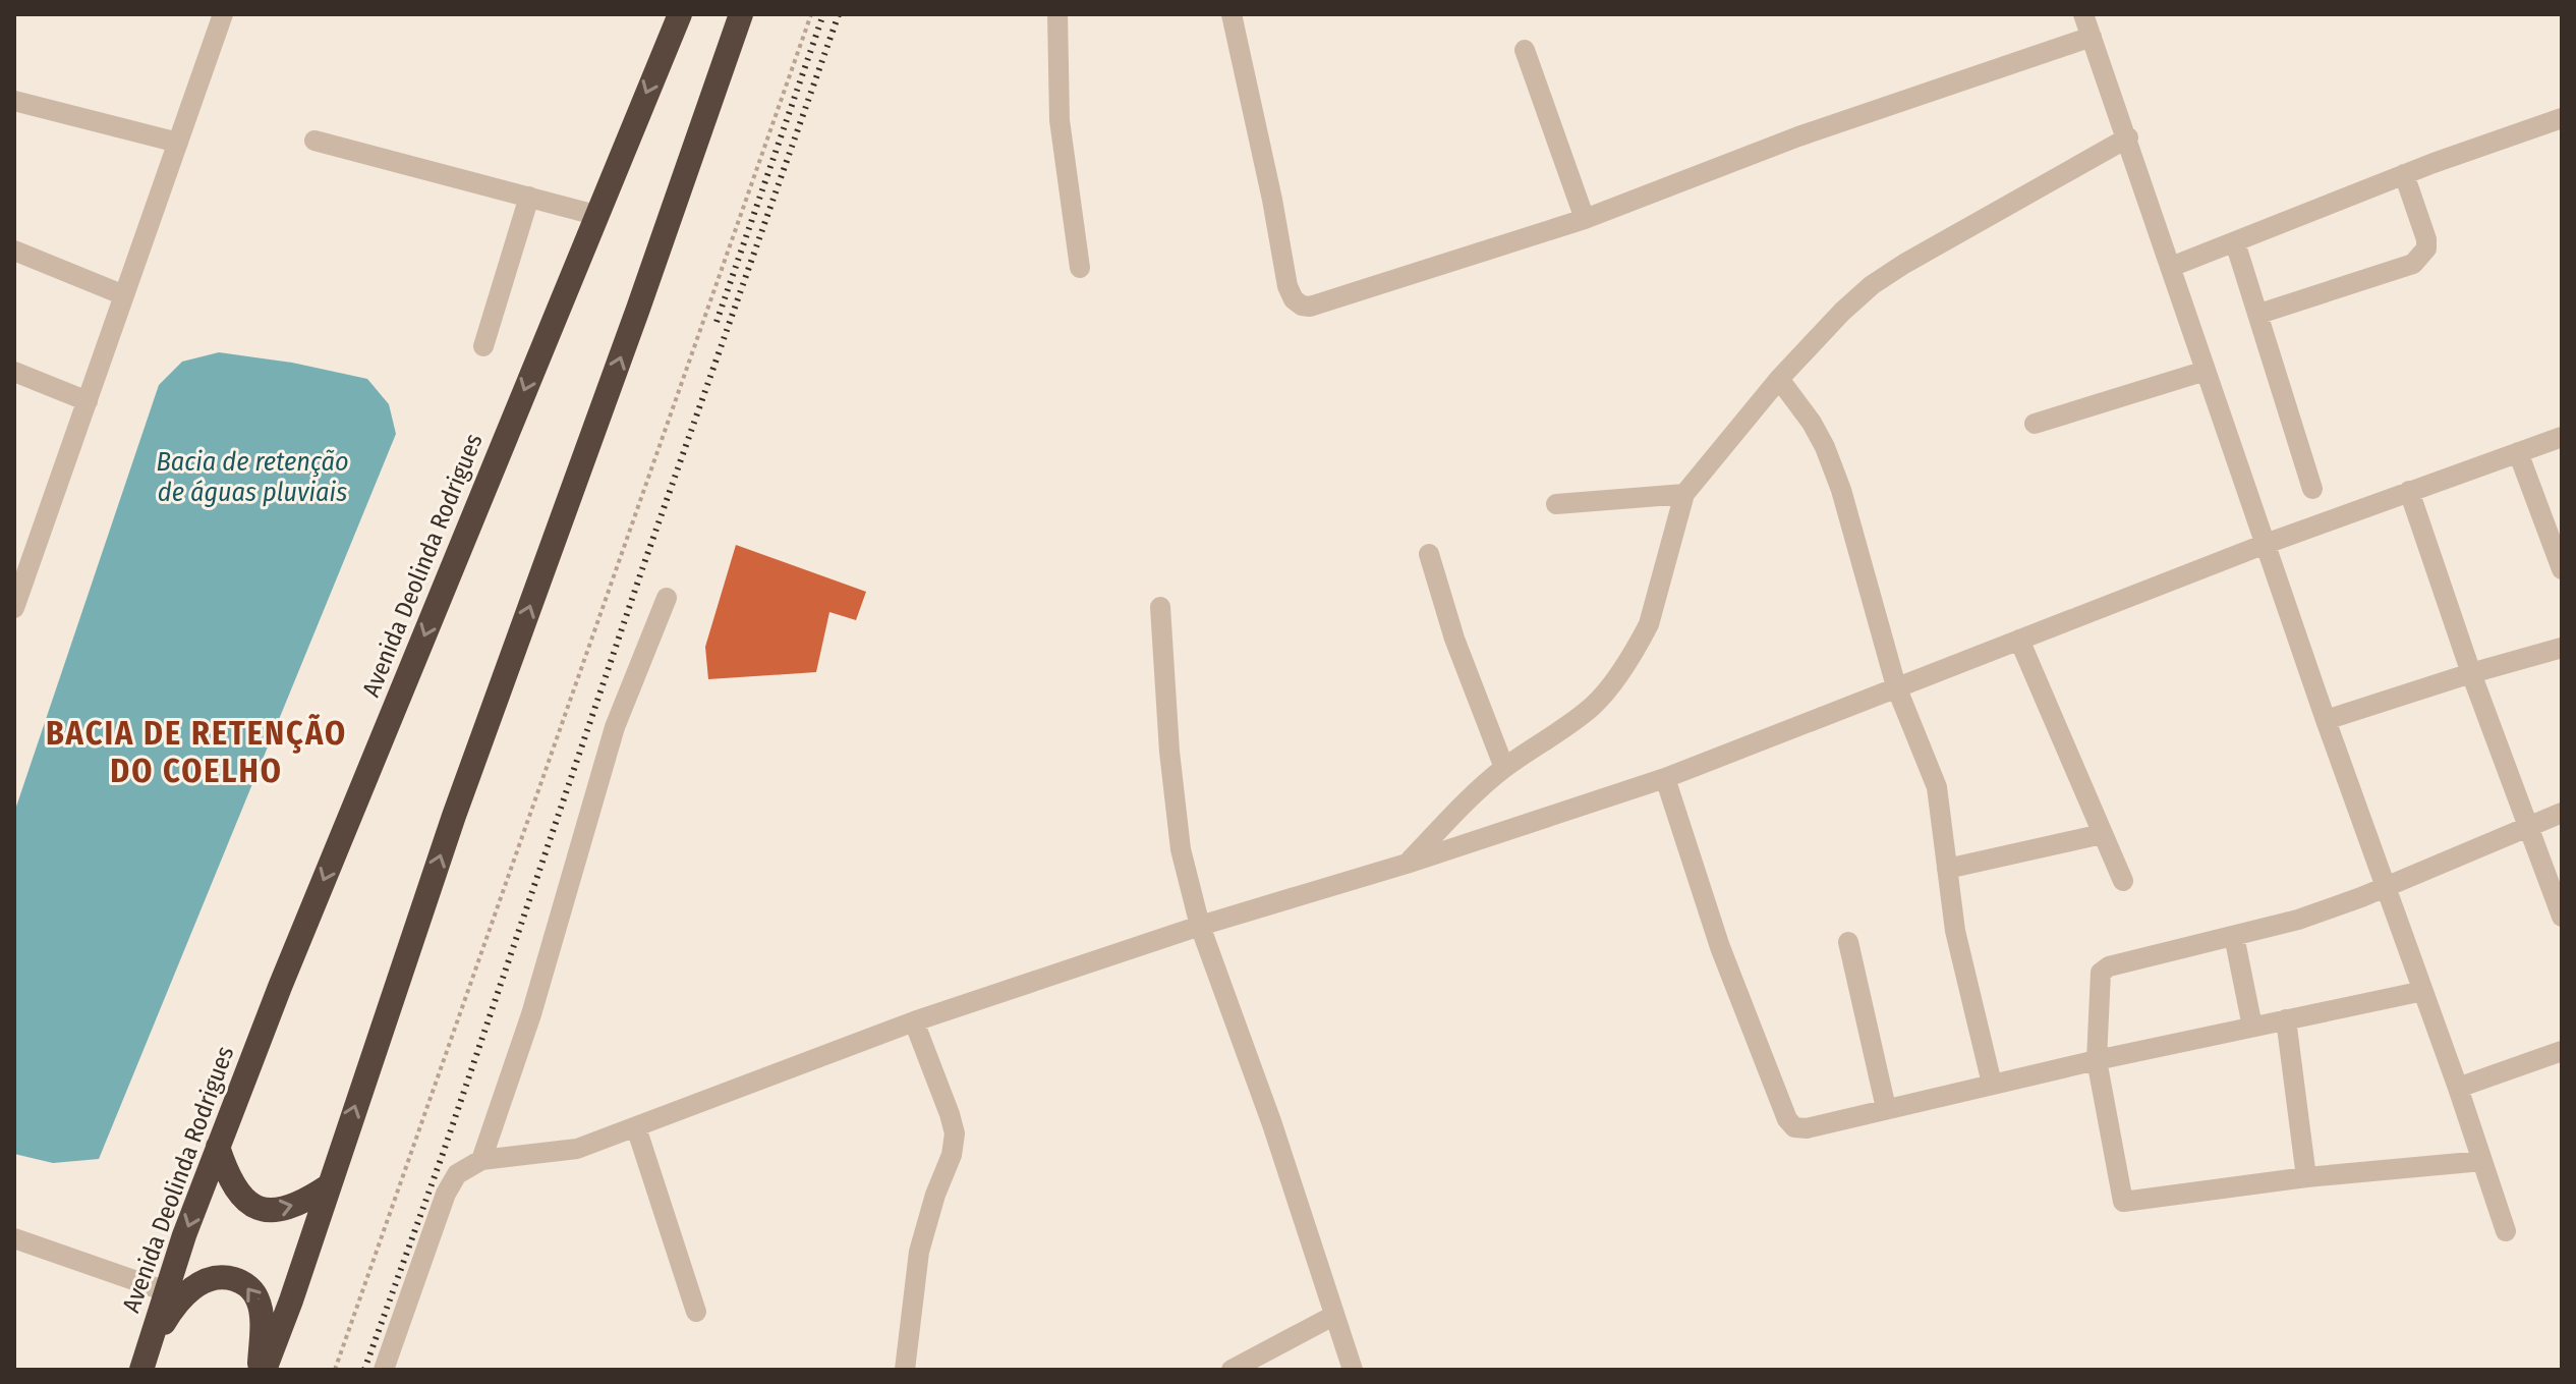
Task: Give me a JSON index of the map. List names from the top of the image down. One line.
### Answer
{"streets":{"highway":["Avenida Deolinda Rodrigues"]},"districts":["BACIA DE RETENÇÃO DO COELHO"],"water":["Bacia de retenção de águas pluviais"]}
